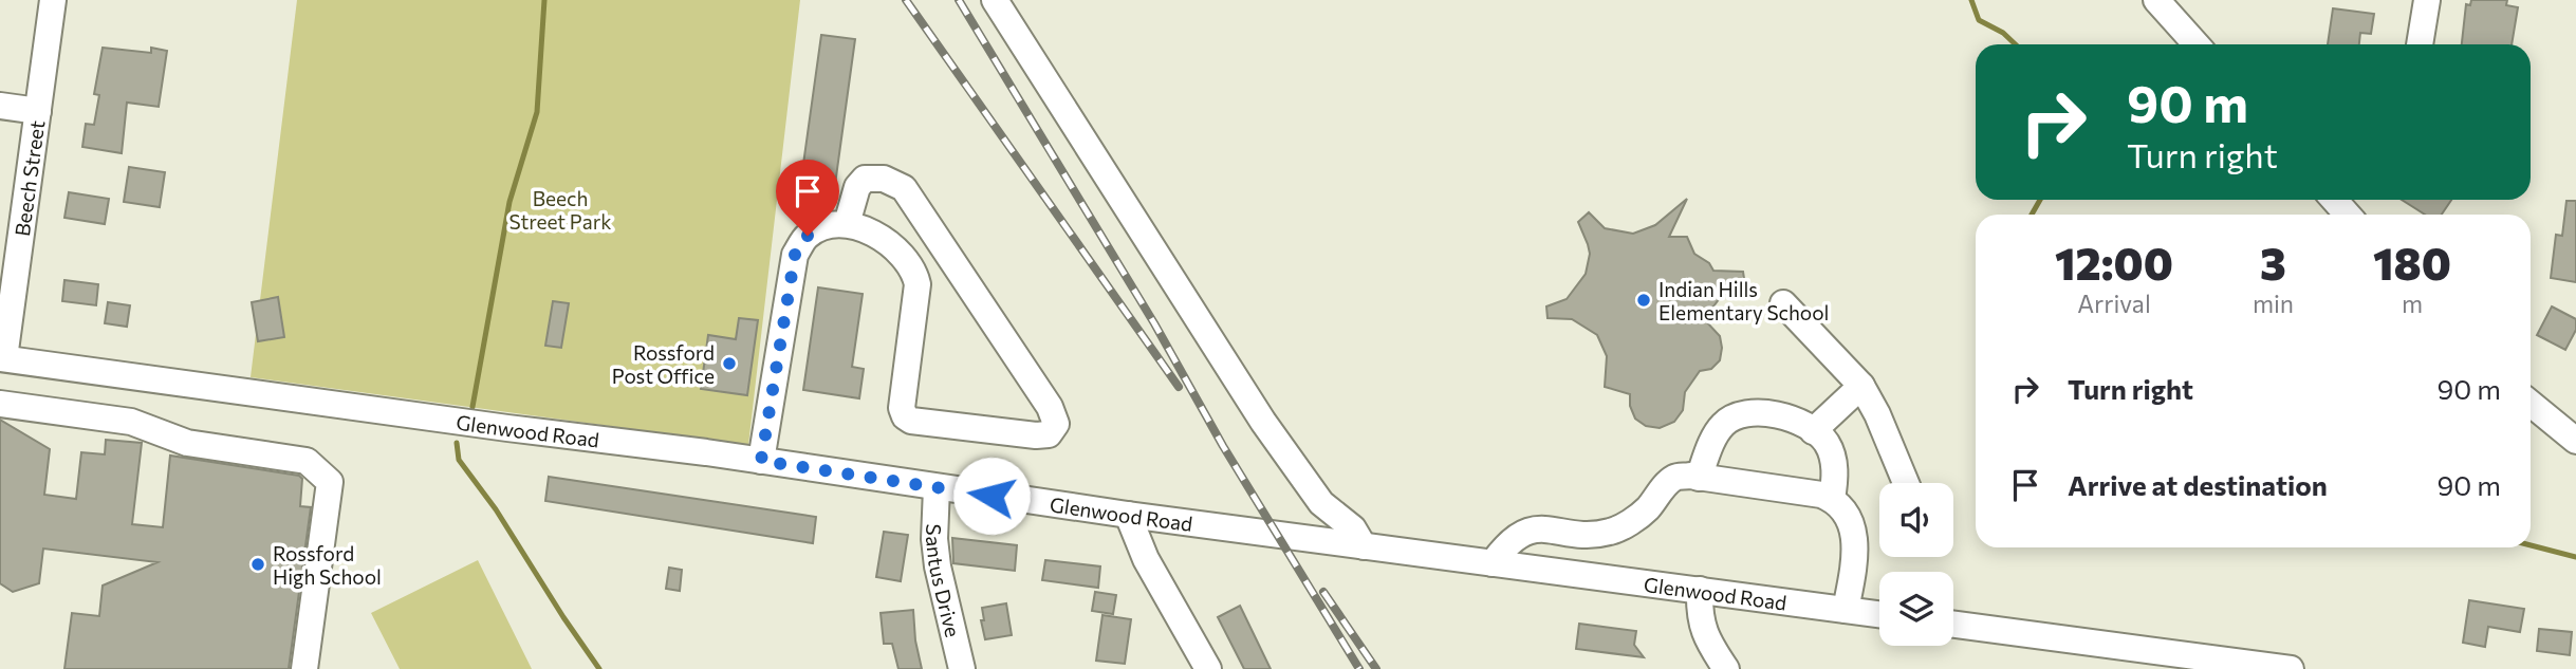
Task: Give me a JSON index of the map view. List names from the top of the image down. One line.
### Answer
{"streets":{"street":["Beech Street","Glenwood Road","Santus Drive"]},"crossings":[["Beech Street","Glenwood Road"],["Glenwood Road","Santus Drive"]],"parks":["Beech Street Park"],"places":["Indian Hills Elementary School","Rossford Post Office","Rossford High School"],"page":{"turn":["90 m","Turn right"],"eta":["12:00","Arrival","3","min","180","m"],"list":[{"name":"Turn right","value":"90 m"},{"name":"Arrive at destination","value":"90 m"}]}}
